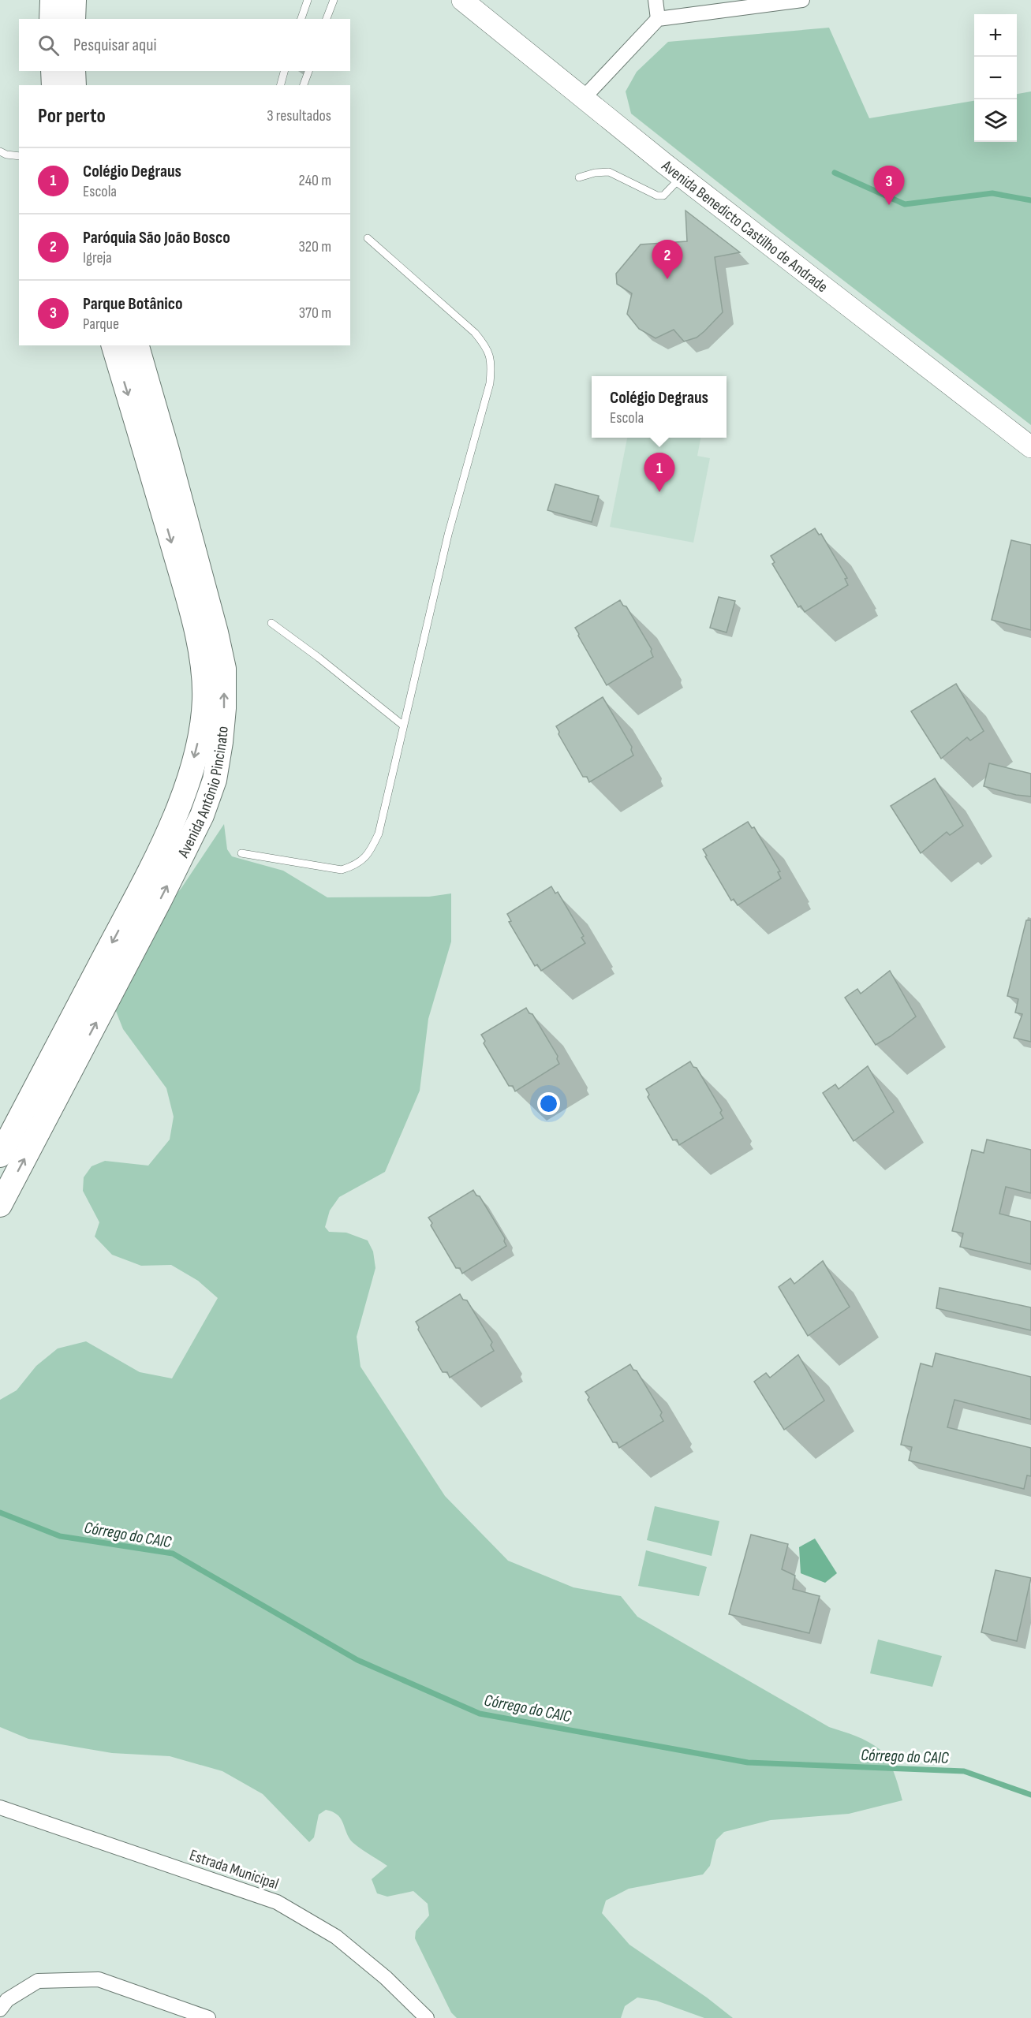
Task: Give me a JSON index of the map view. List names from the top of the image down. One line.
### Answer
{"streets":{"main road":["Avenida Benedicto Castilho de Andrade","Avenida Antônio Pincinato"],"street":["Estrada Municipal"]},"water":["Córrego do CAIC"],"page":{"map_buttons":["+","−"],"search":"Pesquisar aqui","heading":["Por perto","3 resultados"],"list":[{"mark":"1","name":"Colégio Degraus","note":"Escola","value":"240 m"},{"mark":"2","name":"Paróquia São João Bosco","note":"Igreja","value":"320 m"},{"mark":"3","name":"Parque Botânico","note":"Parque","value":"370 m"}],"pins":["3","2","1"],"popup":["Colégio Degraus","Escola"]}}
